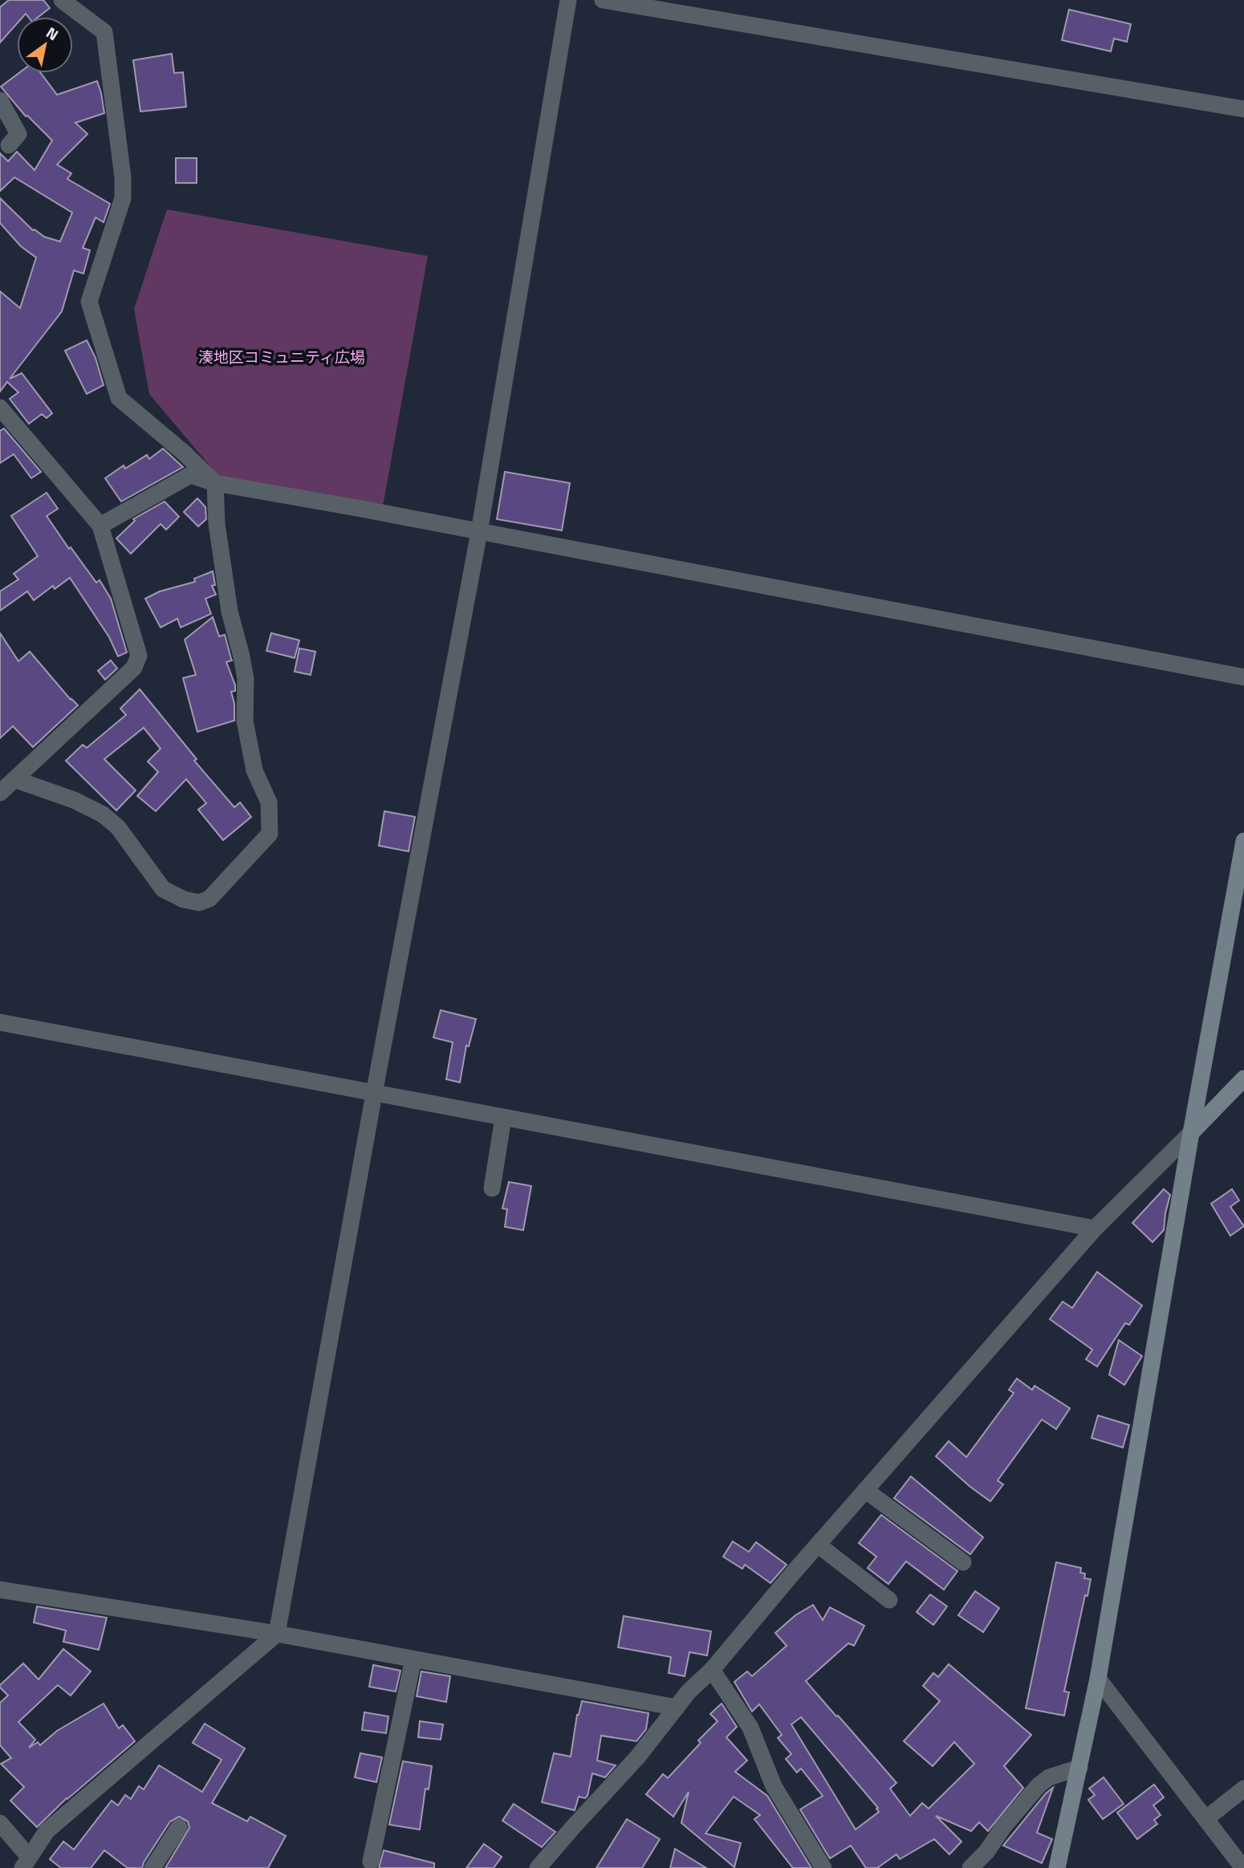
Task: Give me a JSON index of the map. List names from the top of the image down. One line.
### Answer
{"parks":["湊地区コミュニティ広場"],"north":"top right"}
